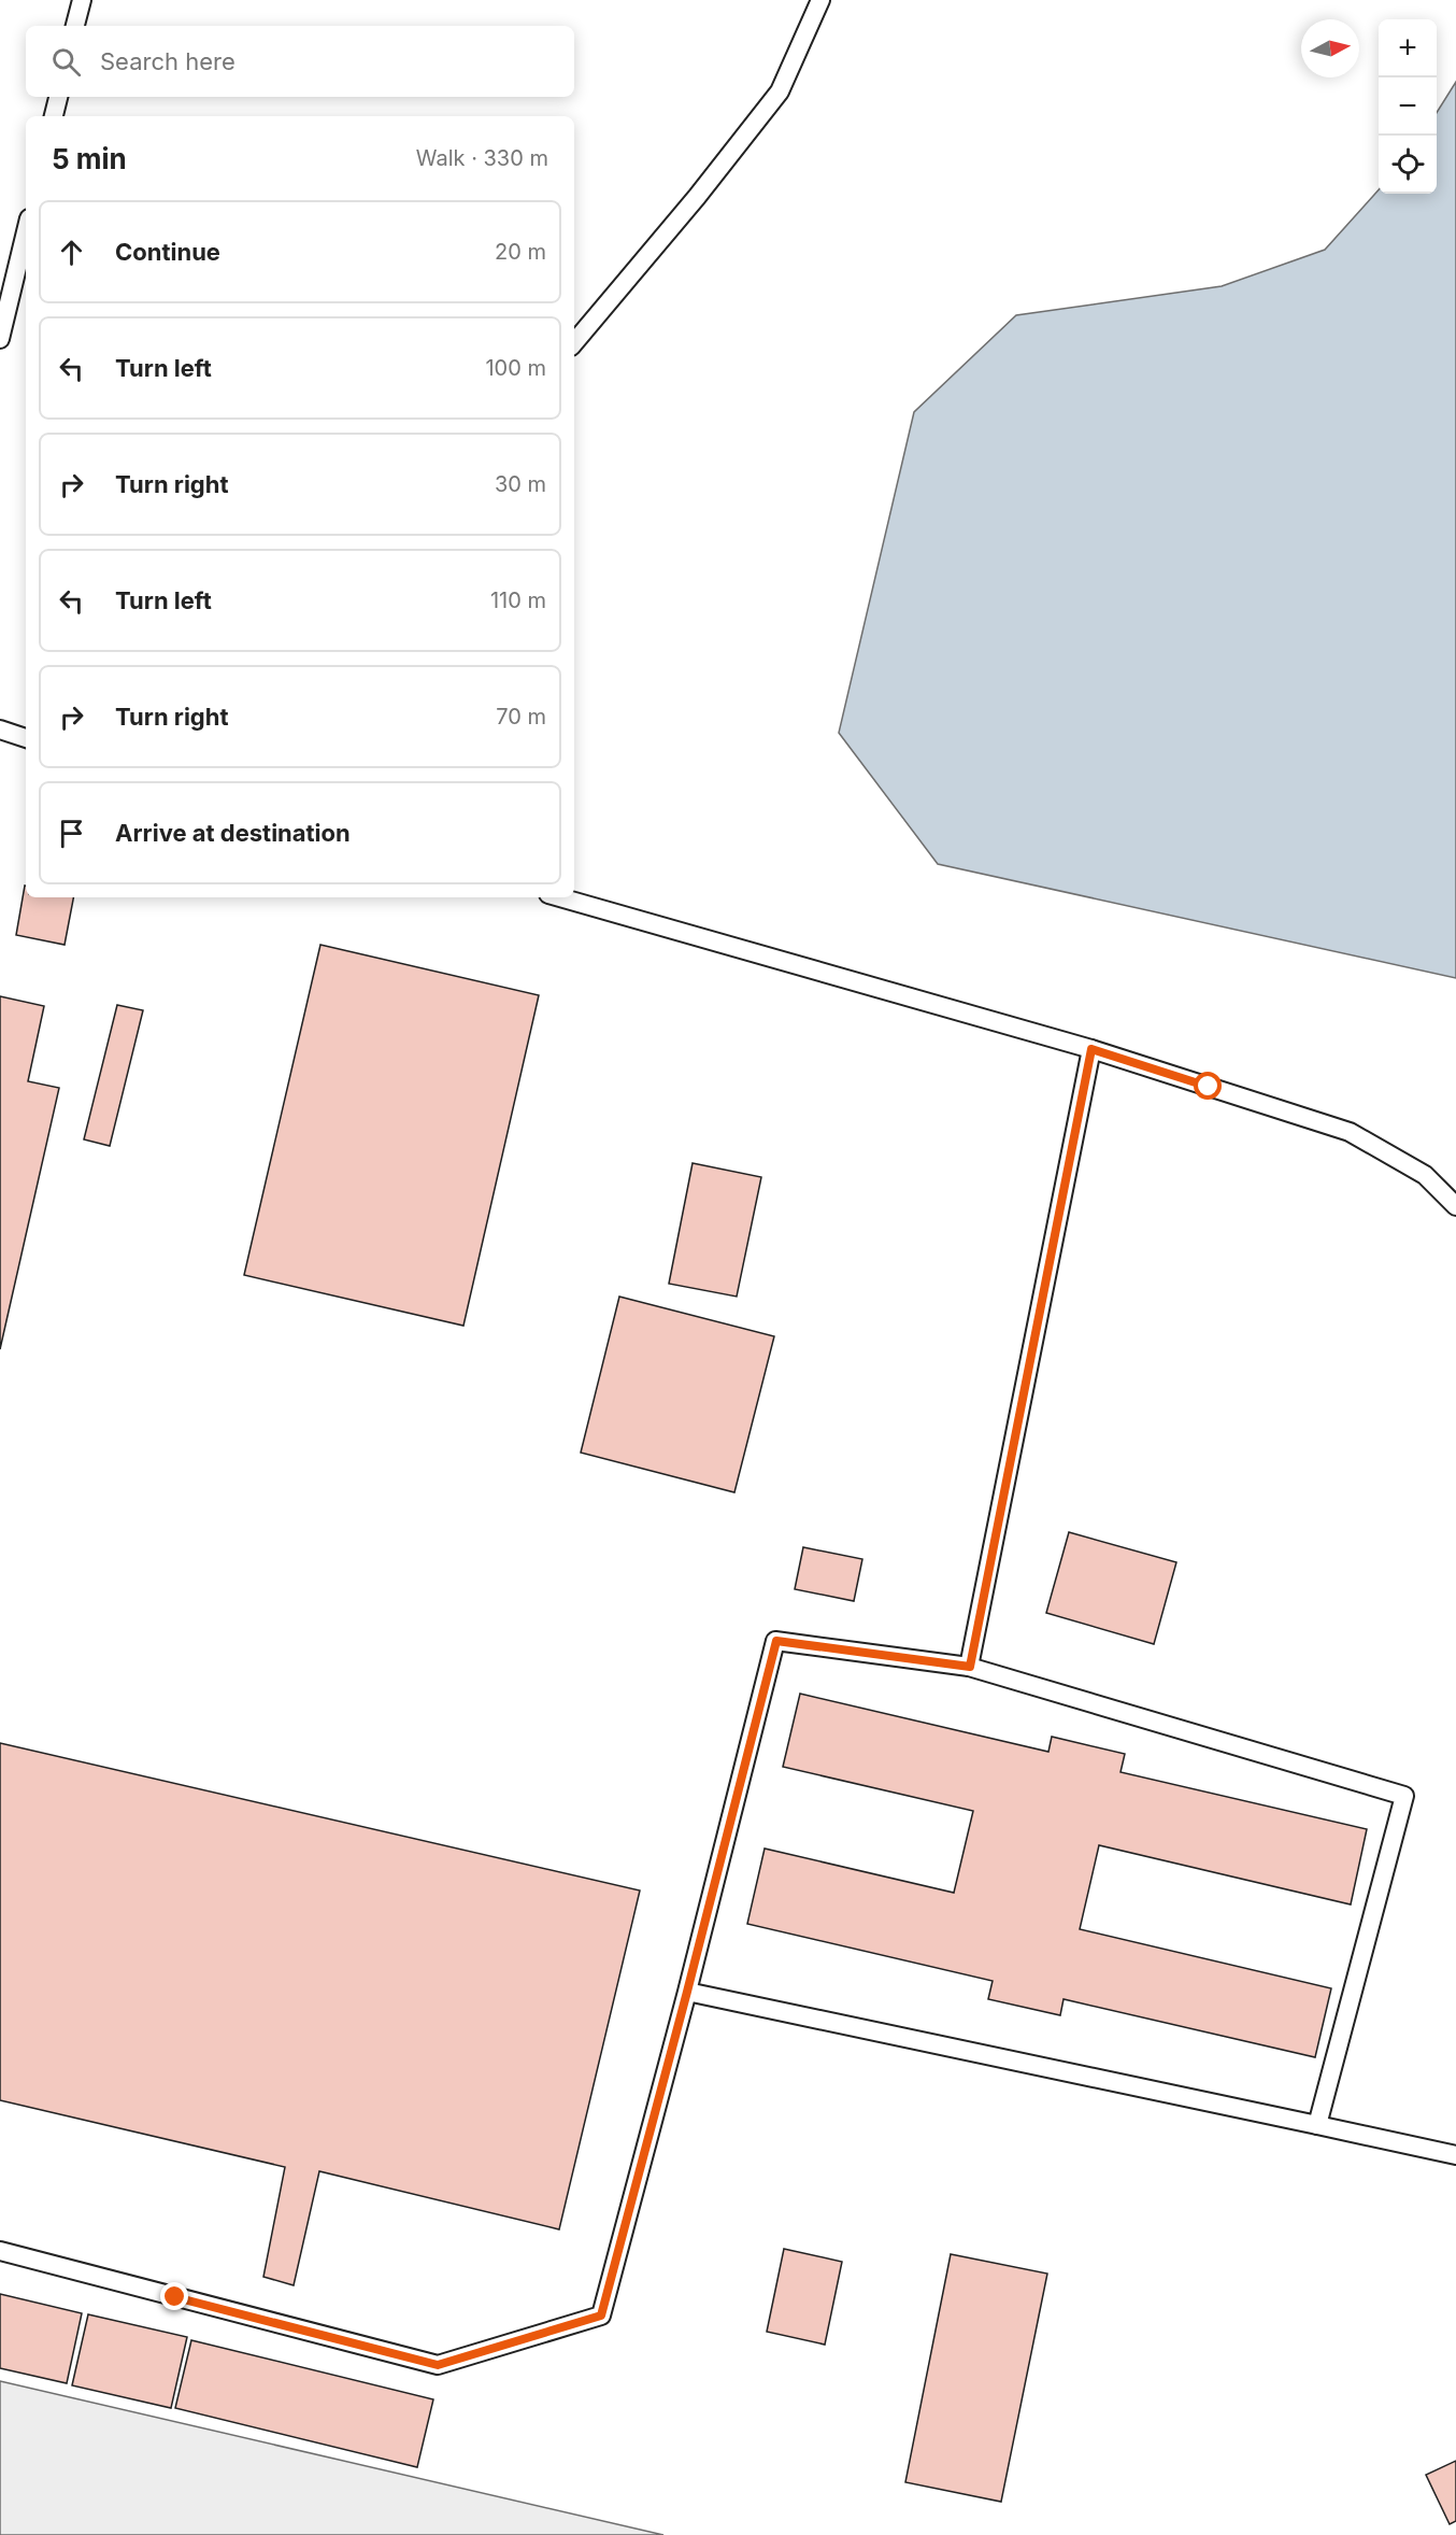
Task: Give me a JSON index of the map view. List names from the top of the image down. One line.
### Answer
{"north":"right","page":{"map_buttons":["+","−"],"search":"Search here","heading":["5 min","Walk · 330 m"],"list":[["Continue","20 m"],["Turn left","100 m"],["Turn right","30 m"],["Turn left","110 m"],["Turn right","70 m"],"Arrive at destination"]}}
